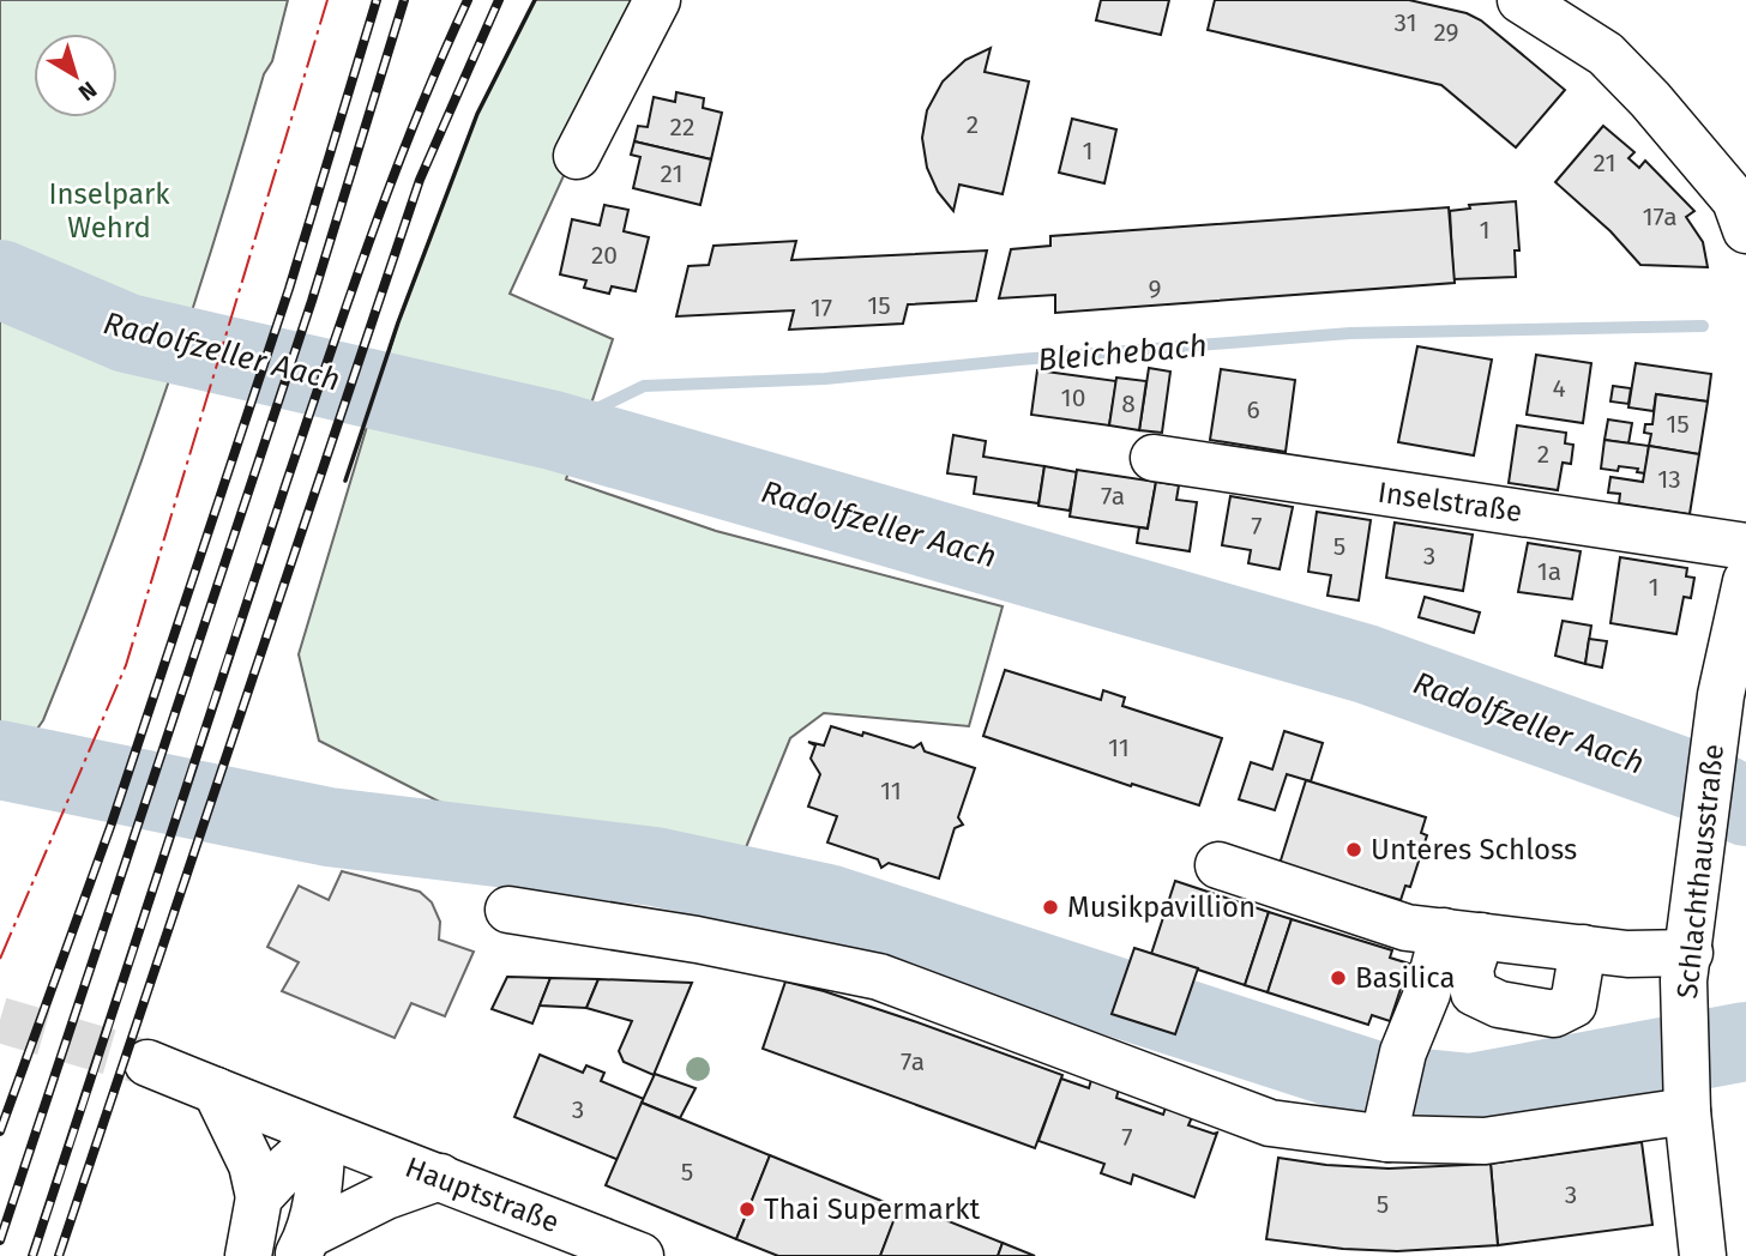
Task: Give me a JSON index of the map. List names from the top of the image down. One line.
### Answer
{"streets":{"street":["Inselstraße","Schlachthausstraße","Hauptstraße"]},"water":["Radolfzeller Aach","Bleichebach"],"parks":["Inselpark Wehrd"],"places":["Unteres Schloss","Musikpavillion","Basilica","Thai Supermarkt"],"house_numbers":["31","29","2","22","1","21","21","17a","1","20","9","15","17","4","10","8","6","15","2","13","7a","7","5","3","1a","1","11","11","7a","3","7","5","3","5"],"north":"bottom right"}
